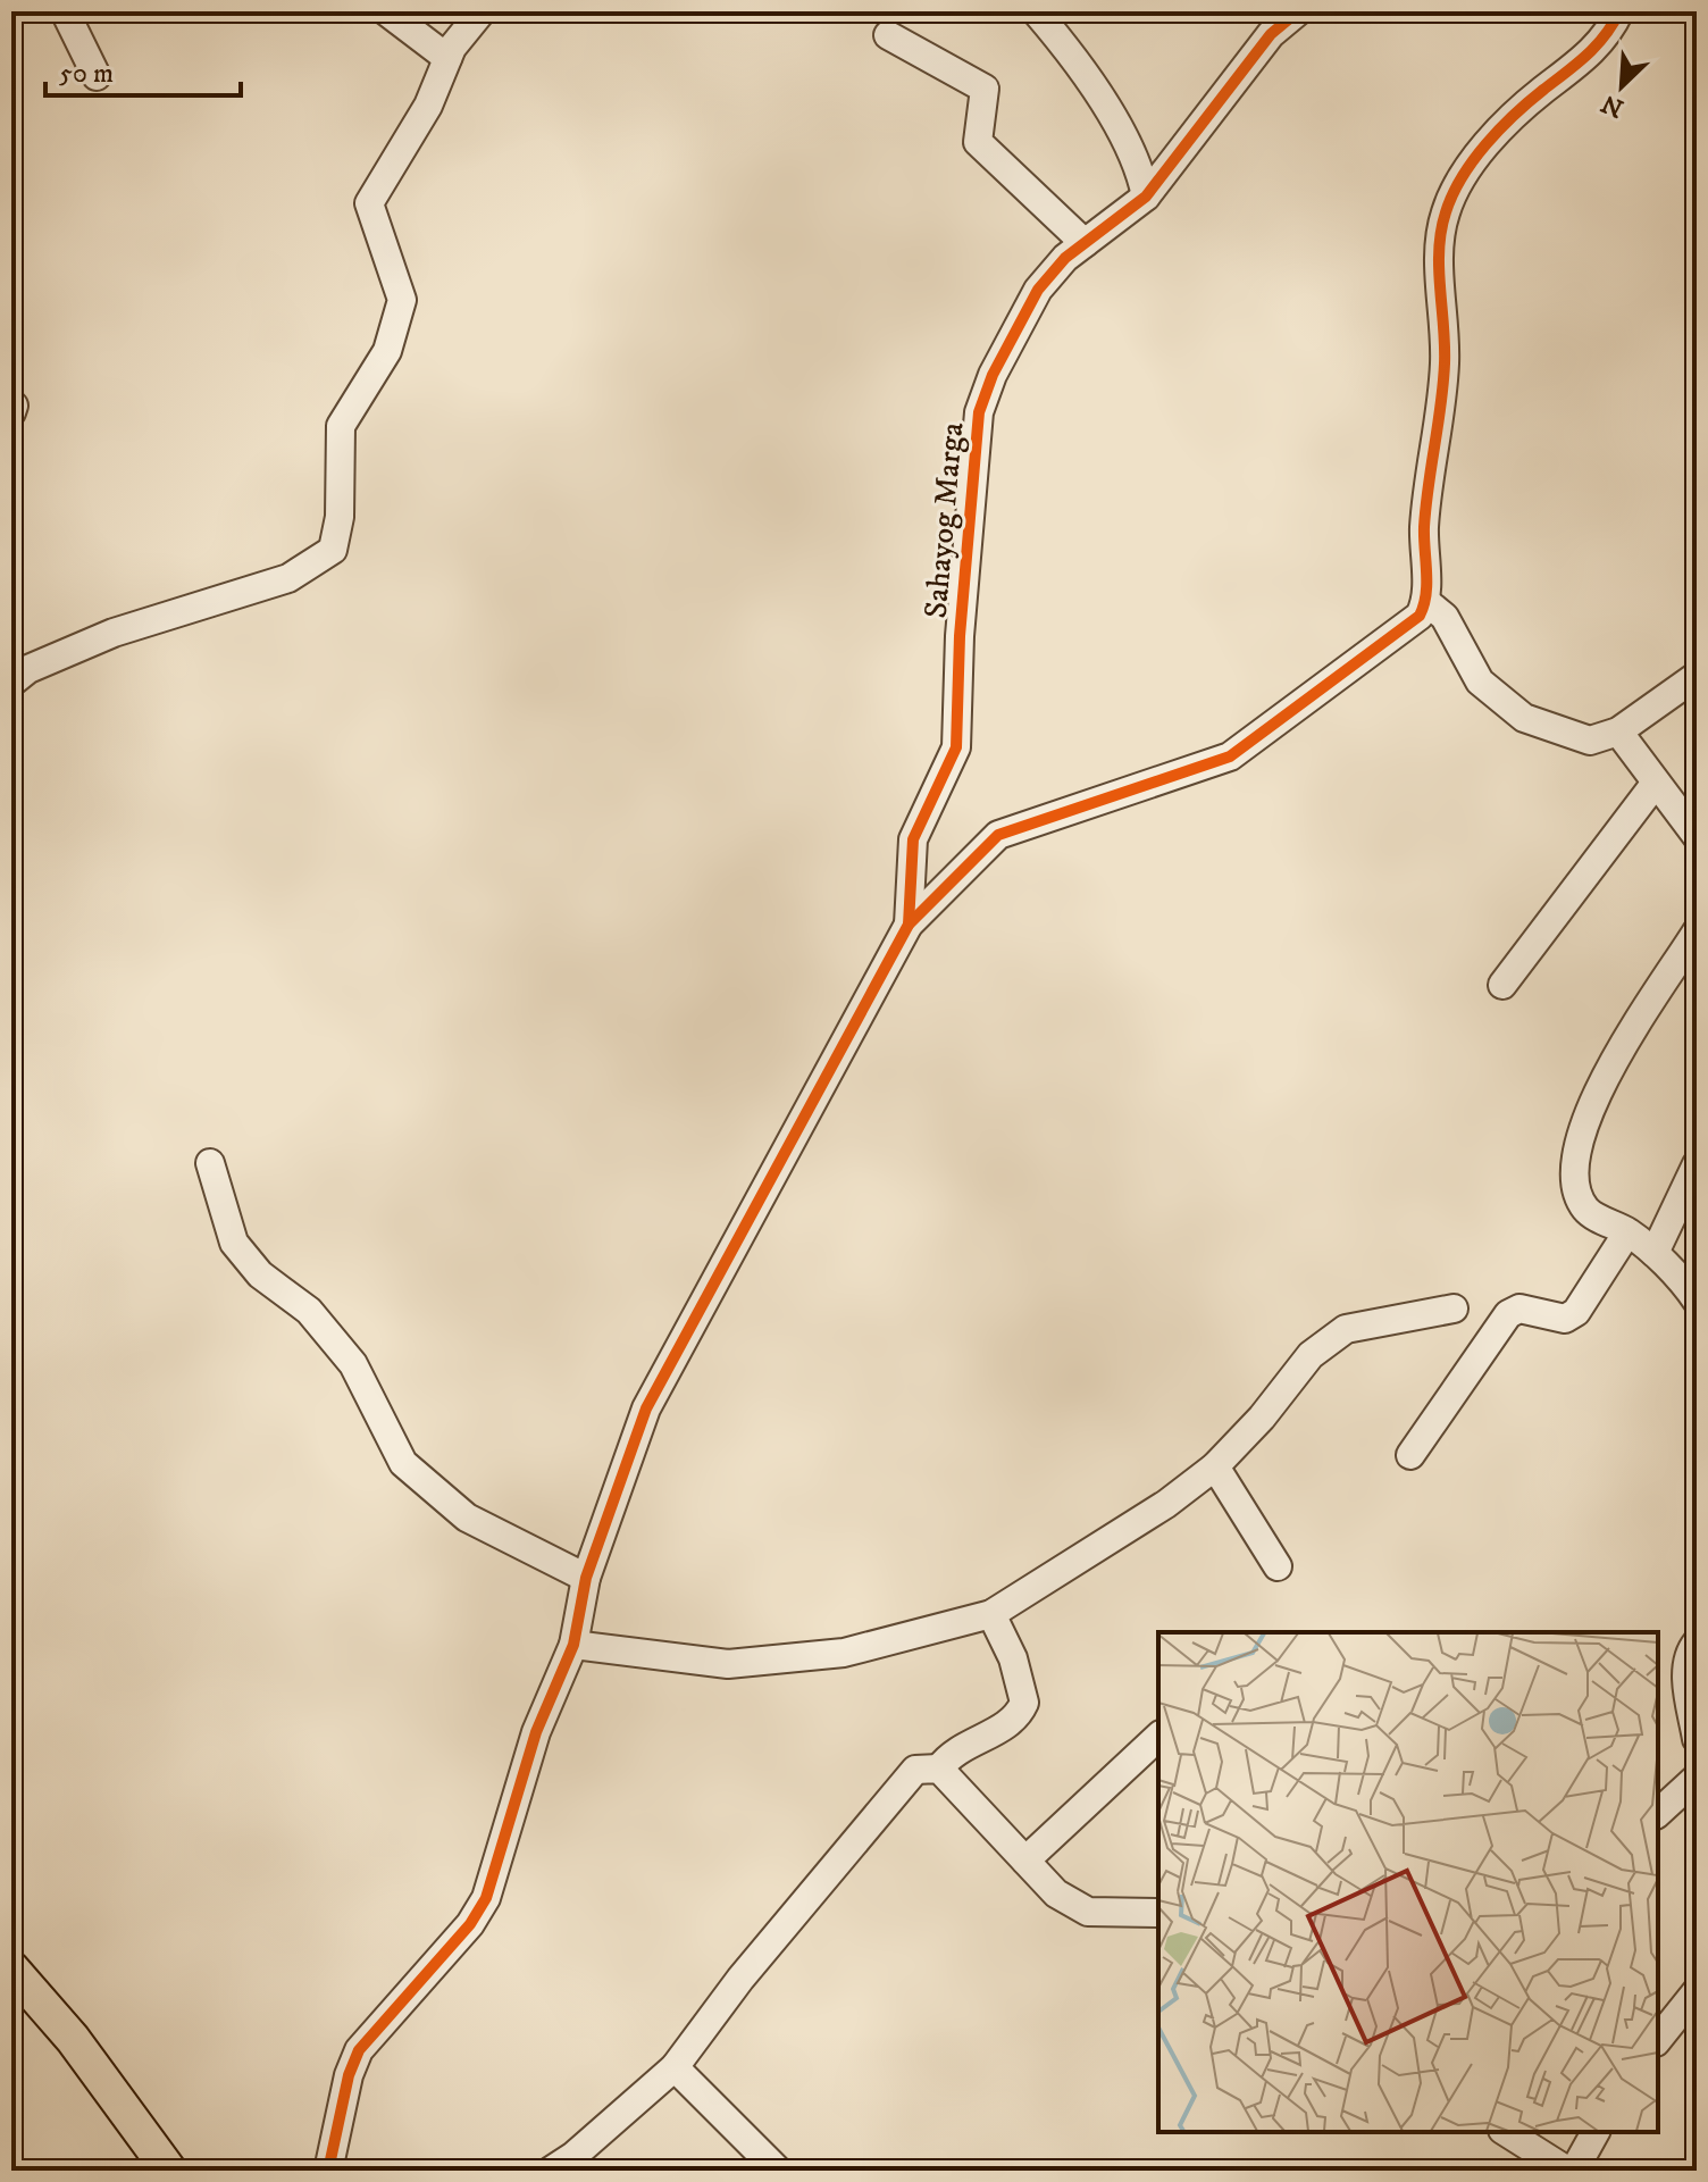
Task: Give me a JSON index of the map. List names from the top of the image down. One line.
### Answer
{"streets":{"street":["Sahayog Marga"]},"scale_bar":"50 m","north":"bottom left"}
